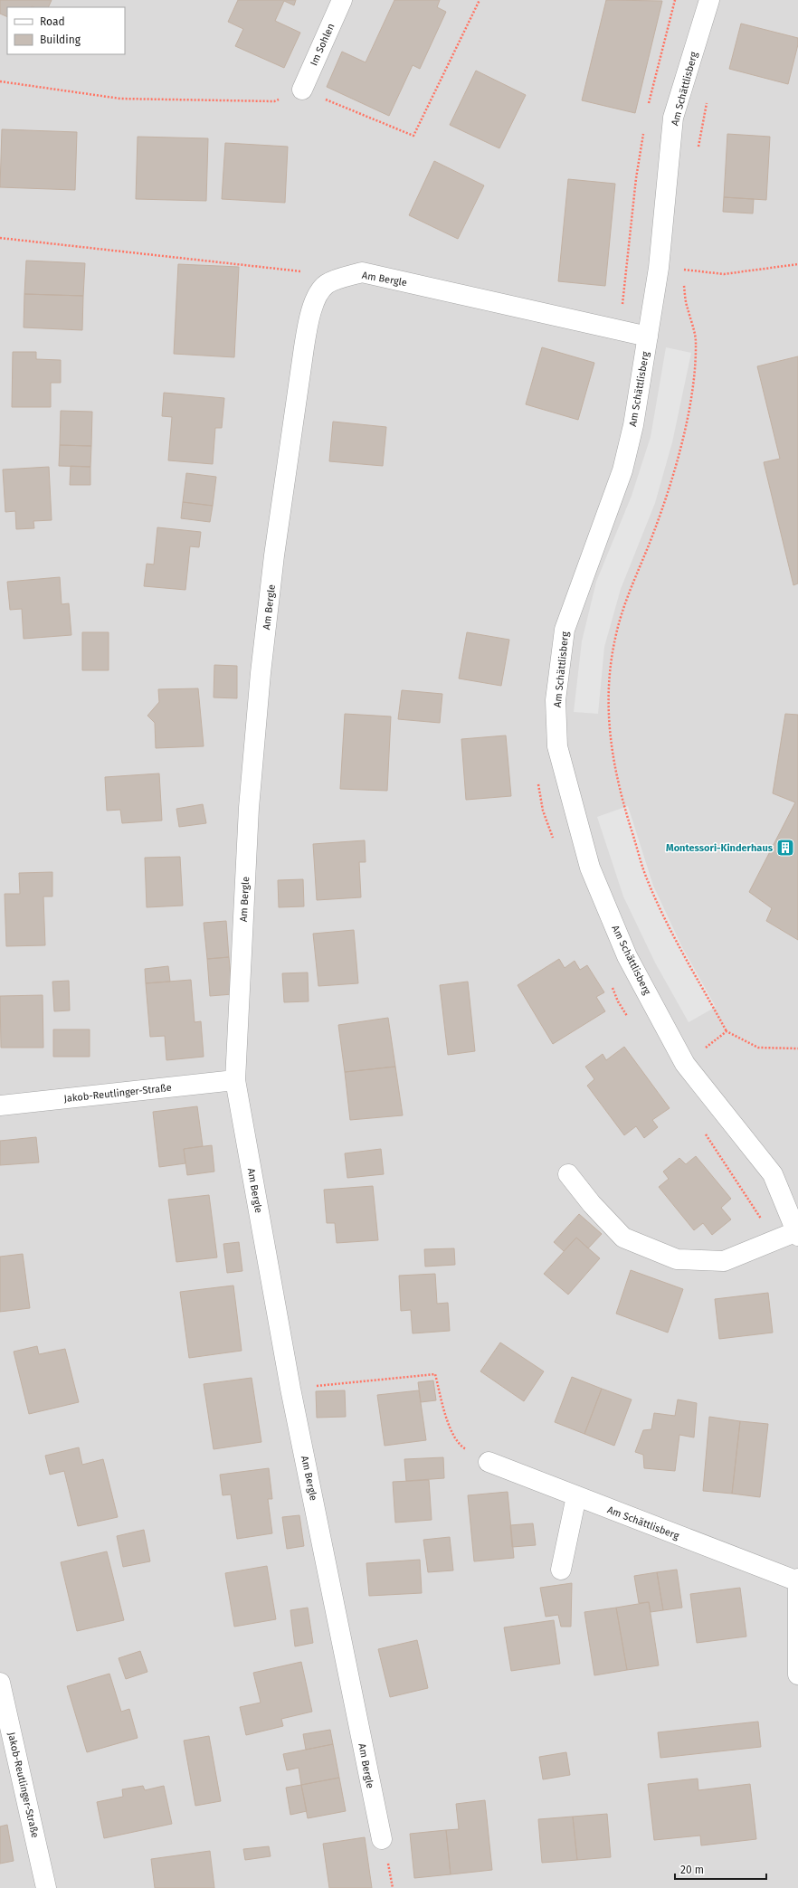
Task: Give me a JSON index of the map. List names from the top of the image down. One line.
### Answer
{"streets":{"street":["Im Sohlen","Am Schättlisberg","Am Bergle","Jakob-Reutlinger-Straße"]},"crossings":[["Am Schättlisberg","Am Bergle"],["Am Bergle","Jakob-Reutlinger-Straße"]],"places":{"building":["Montessori-Kinderhaus"]},"legend":["Road","Building"],"scale_bar":"20 m"}
